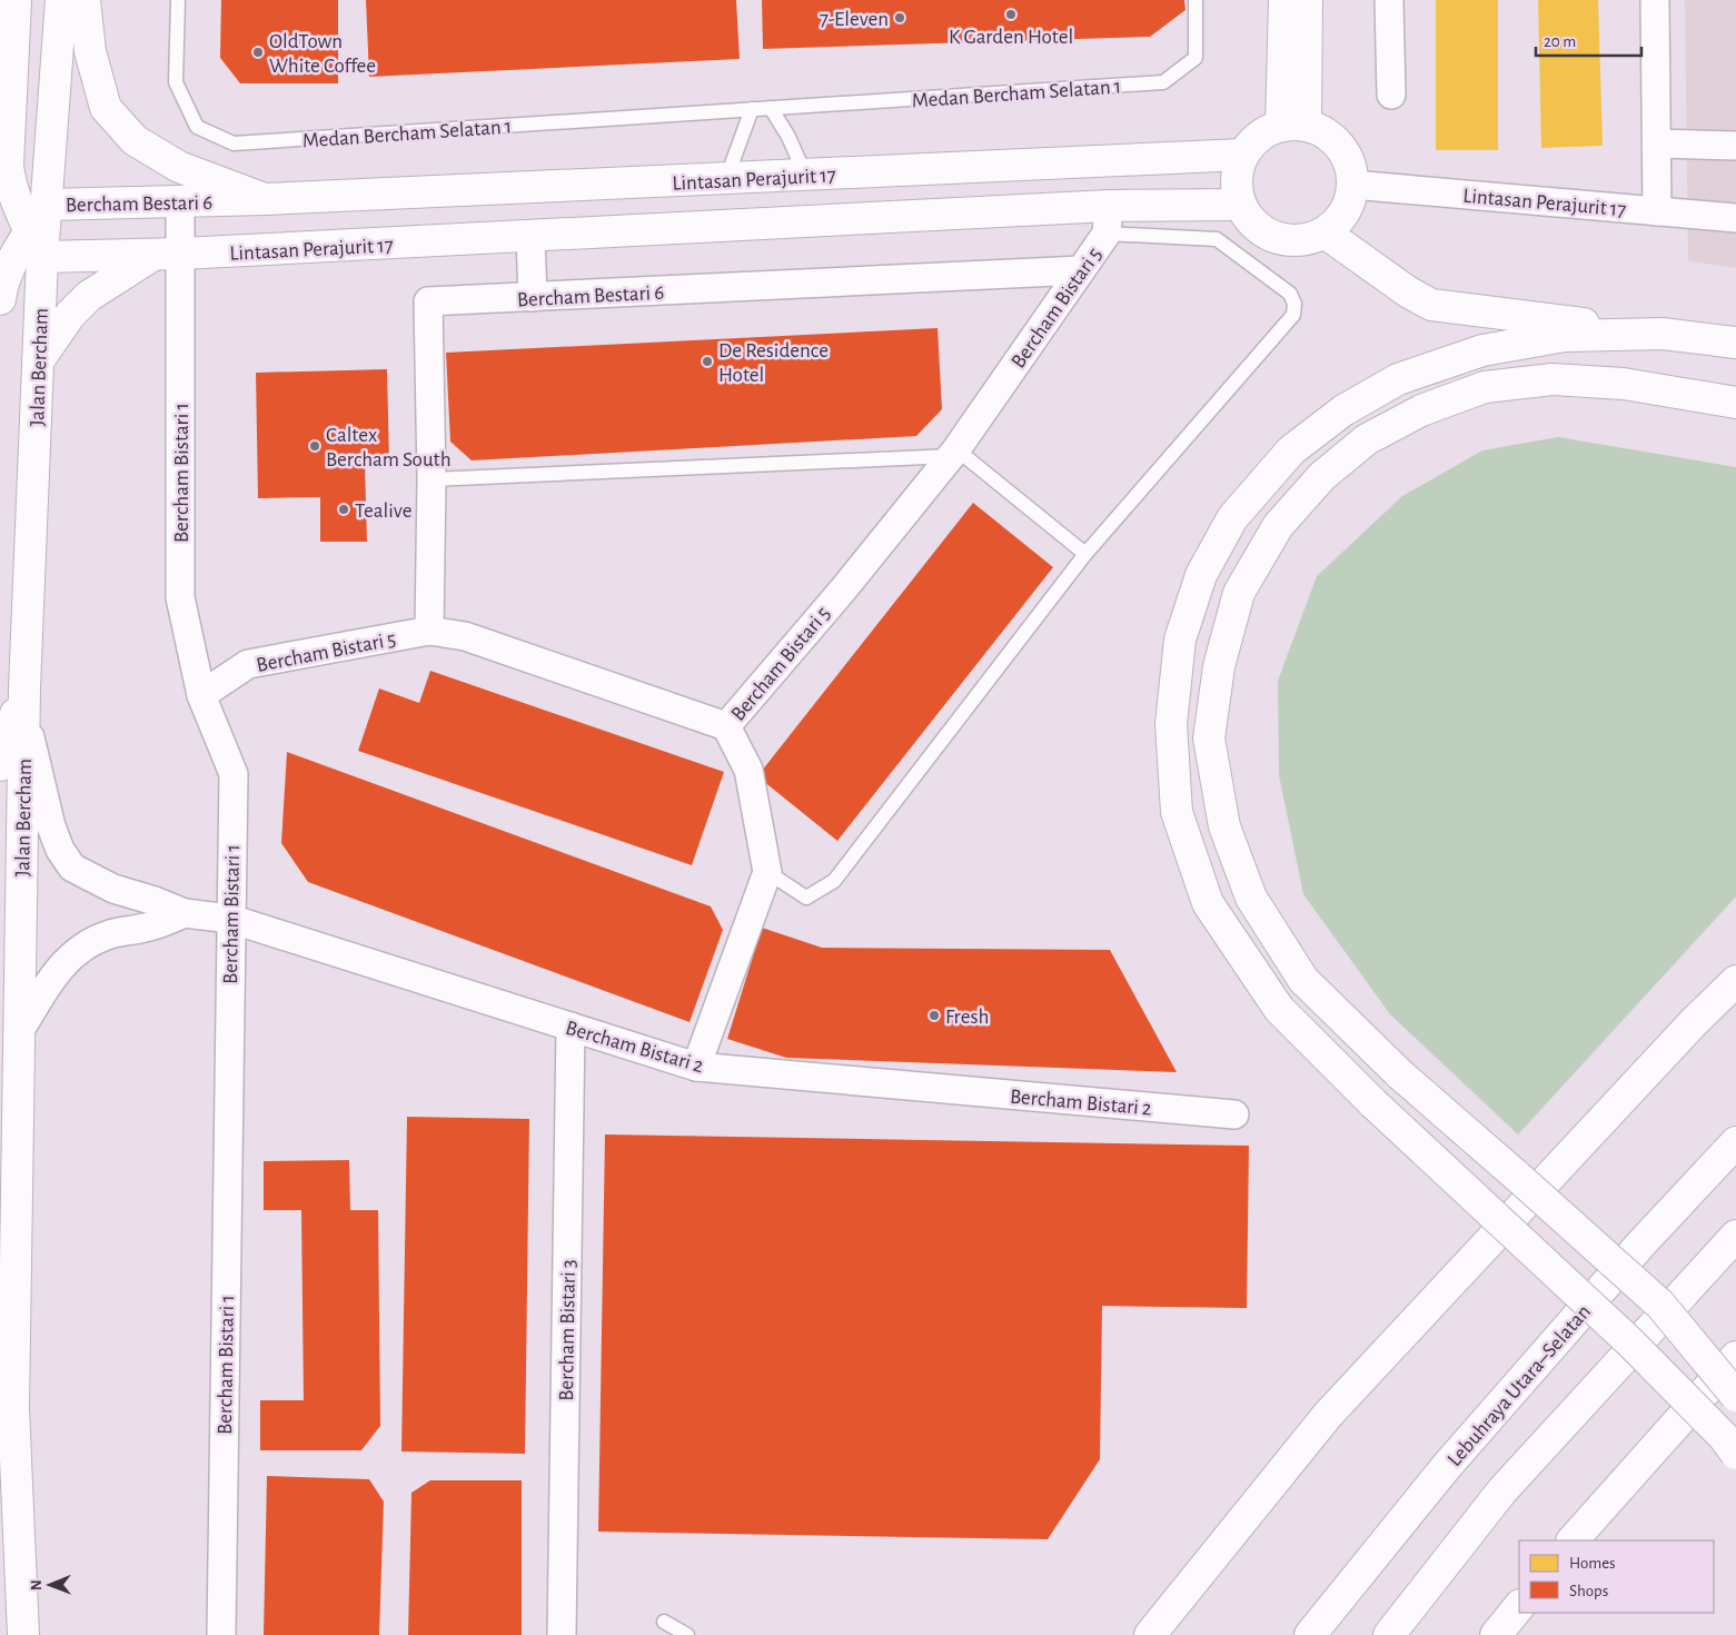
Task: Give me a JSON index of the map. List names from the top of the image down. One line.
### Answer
{"streets":{"main road":["Lintasan Perajurit 17","Bercham Bestari 6","Jalan Bercham","Lebuhraya Utara–Selatan"],"street":["Bercham Bistari 5","Bercham Bistari 1","Bercham Bistari 2","Bercham Bistari 3"],"lane":["Medan Bercham Selatan 1"]},"crossings":[["Lintasan Perajurit 17","Bercham Bestari 6"],["Lintasan Perajurit 17","Bercham Bistari 5"],["Lintasan Perajurit 17","Bercham Bistari 1"],["Bercham Bestari 6","Bercham Bistari 5"],["Bercham Bestari 6","Jalan Bercham"],["Bercham Bestari 6","Bercham Bistari 1"],["Bercham Bistari 5","Bercham Bistari 1"],["Jalan Bercham","Bercham Bistari 2"],["Bercham Bistari 1","Bercham Bistari 2"],["Bercham Bistari 2","Bercham Bistari 3"]],"places":["K Garden Hotel","7-Eleven","OldTown White Coffee","De Residence Hotel","Caltex Bercham South","Tealive","Fresh"],"legend":["Homes","Shops"],"scale_bar":"20 m","north":"left"}
